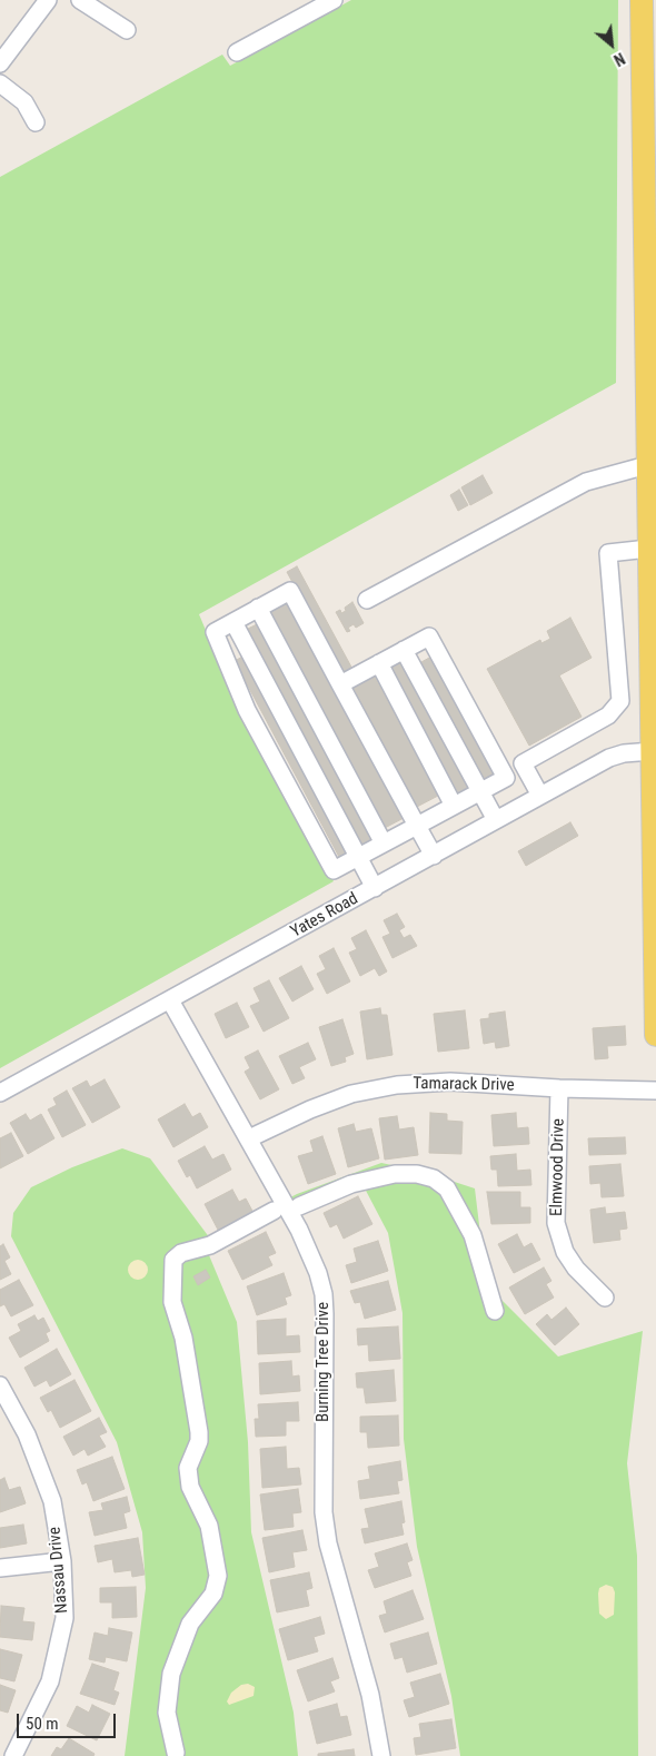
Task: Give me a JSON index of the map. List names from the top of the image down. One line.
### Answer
{"streets":{"street":["Yates Road","Tamarack Drive","Elmwood Drive","Burning Tree Drive","Nassau Drive"]},"crossings":[["Yates Road","Burning Tree Drive"],["Tamarack Drive","Elmwood Drive"],["Tamarack Drive","Burning Tree Drive"]],"scale_bar":"50 m","north":"bottom right"}
